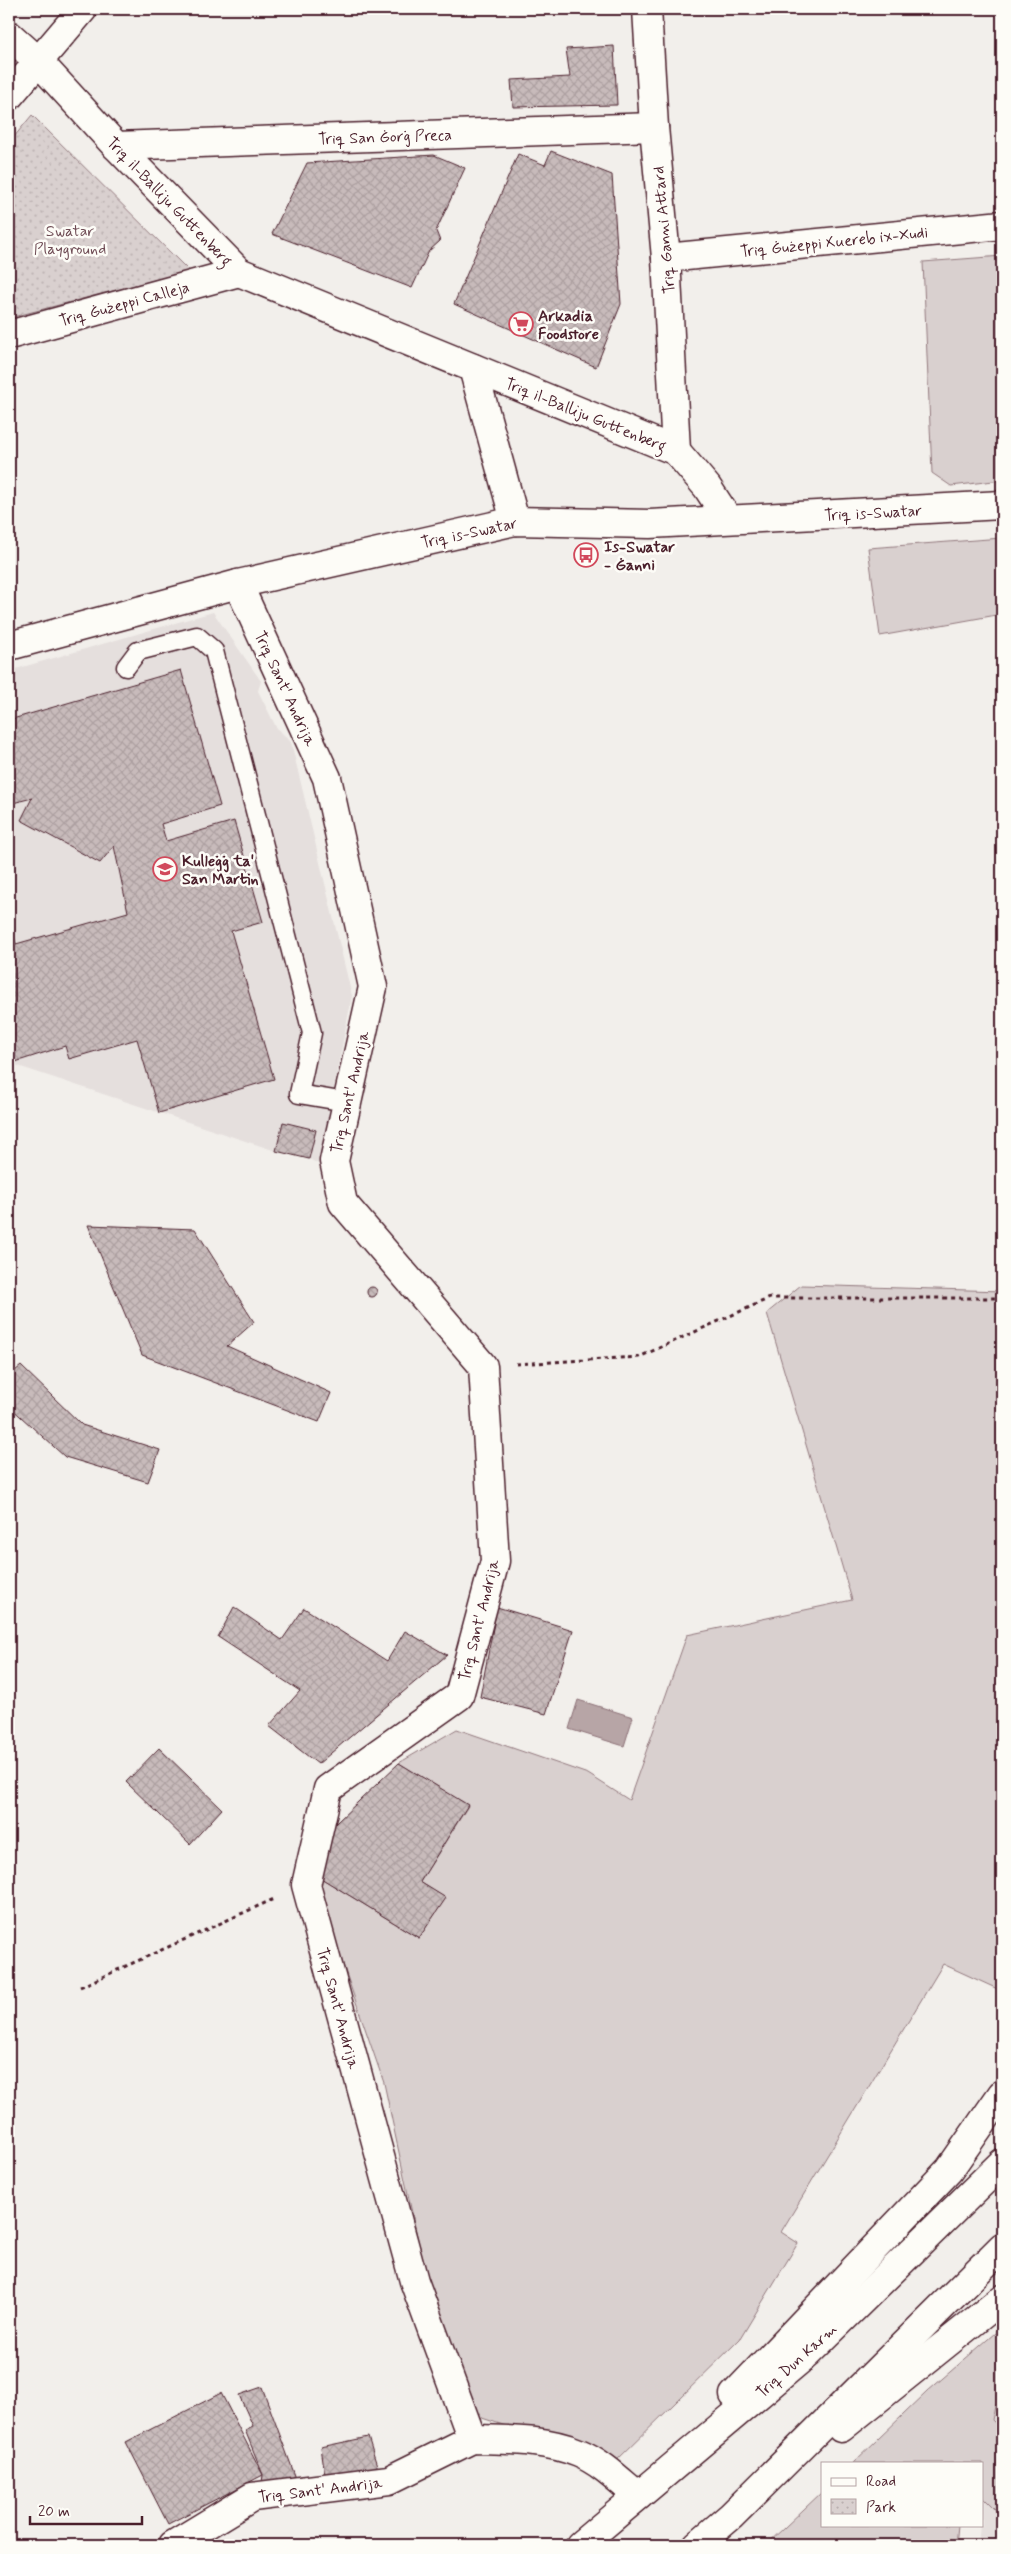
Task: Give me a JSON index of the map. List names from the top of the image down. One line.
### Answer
{"streets":{"main road":["Triq San Ġorġ Preca","Triq il-Balliju Guttenberg","Triq Ganni Attard","Triq Ġużeppi Xuereb ix-Xudi","Triq Ġużeppi Calleja","Triq is-Swatar","Triq Sant' Andrija","Triq Dun Karm"]},"crossings":[["Triq San Ġorġ Preca","Triq il-Balliju Guttenberg"],["Triq San Ġorġ Preca","Triq Ganni Attard"],["Triq il-Balliju Guttenberg","Triq Ganni Attard"],["Triq il-Balliju Guttenberg","Triq Ġużeppi Calleja"],["Triq il-Balliju Guttenberg","Triq is-Swatar"],["Triq Ganni Attard","Triq Ġużeppi Xuereb ix-Xudi"],["Triq is-Swatar","Triq Sant' Andrija"]],"parks":["Swatar Playground"],"places":{"supermarket":["Arkadia Foodstore"],"bus stop":["Is-Swatar - Ġanni"],"school or university":["Kulleġġ ta' San Martin"]},"legend":["Road","Park"],"scale_bar":"20 m"}
